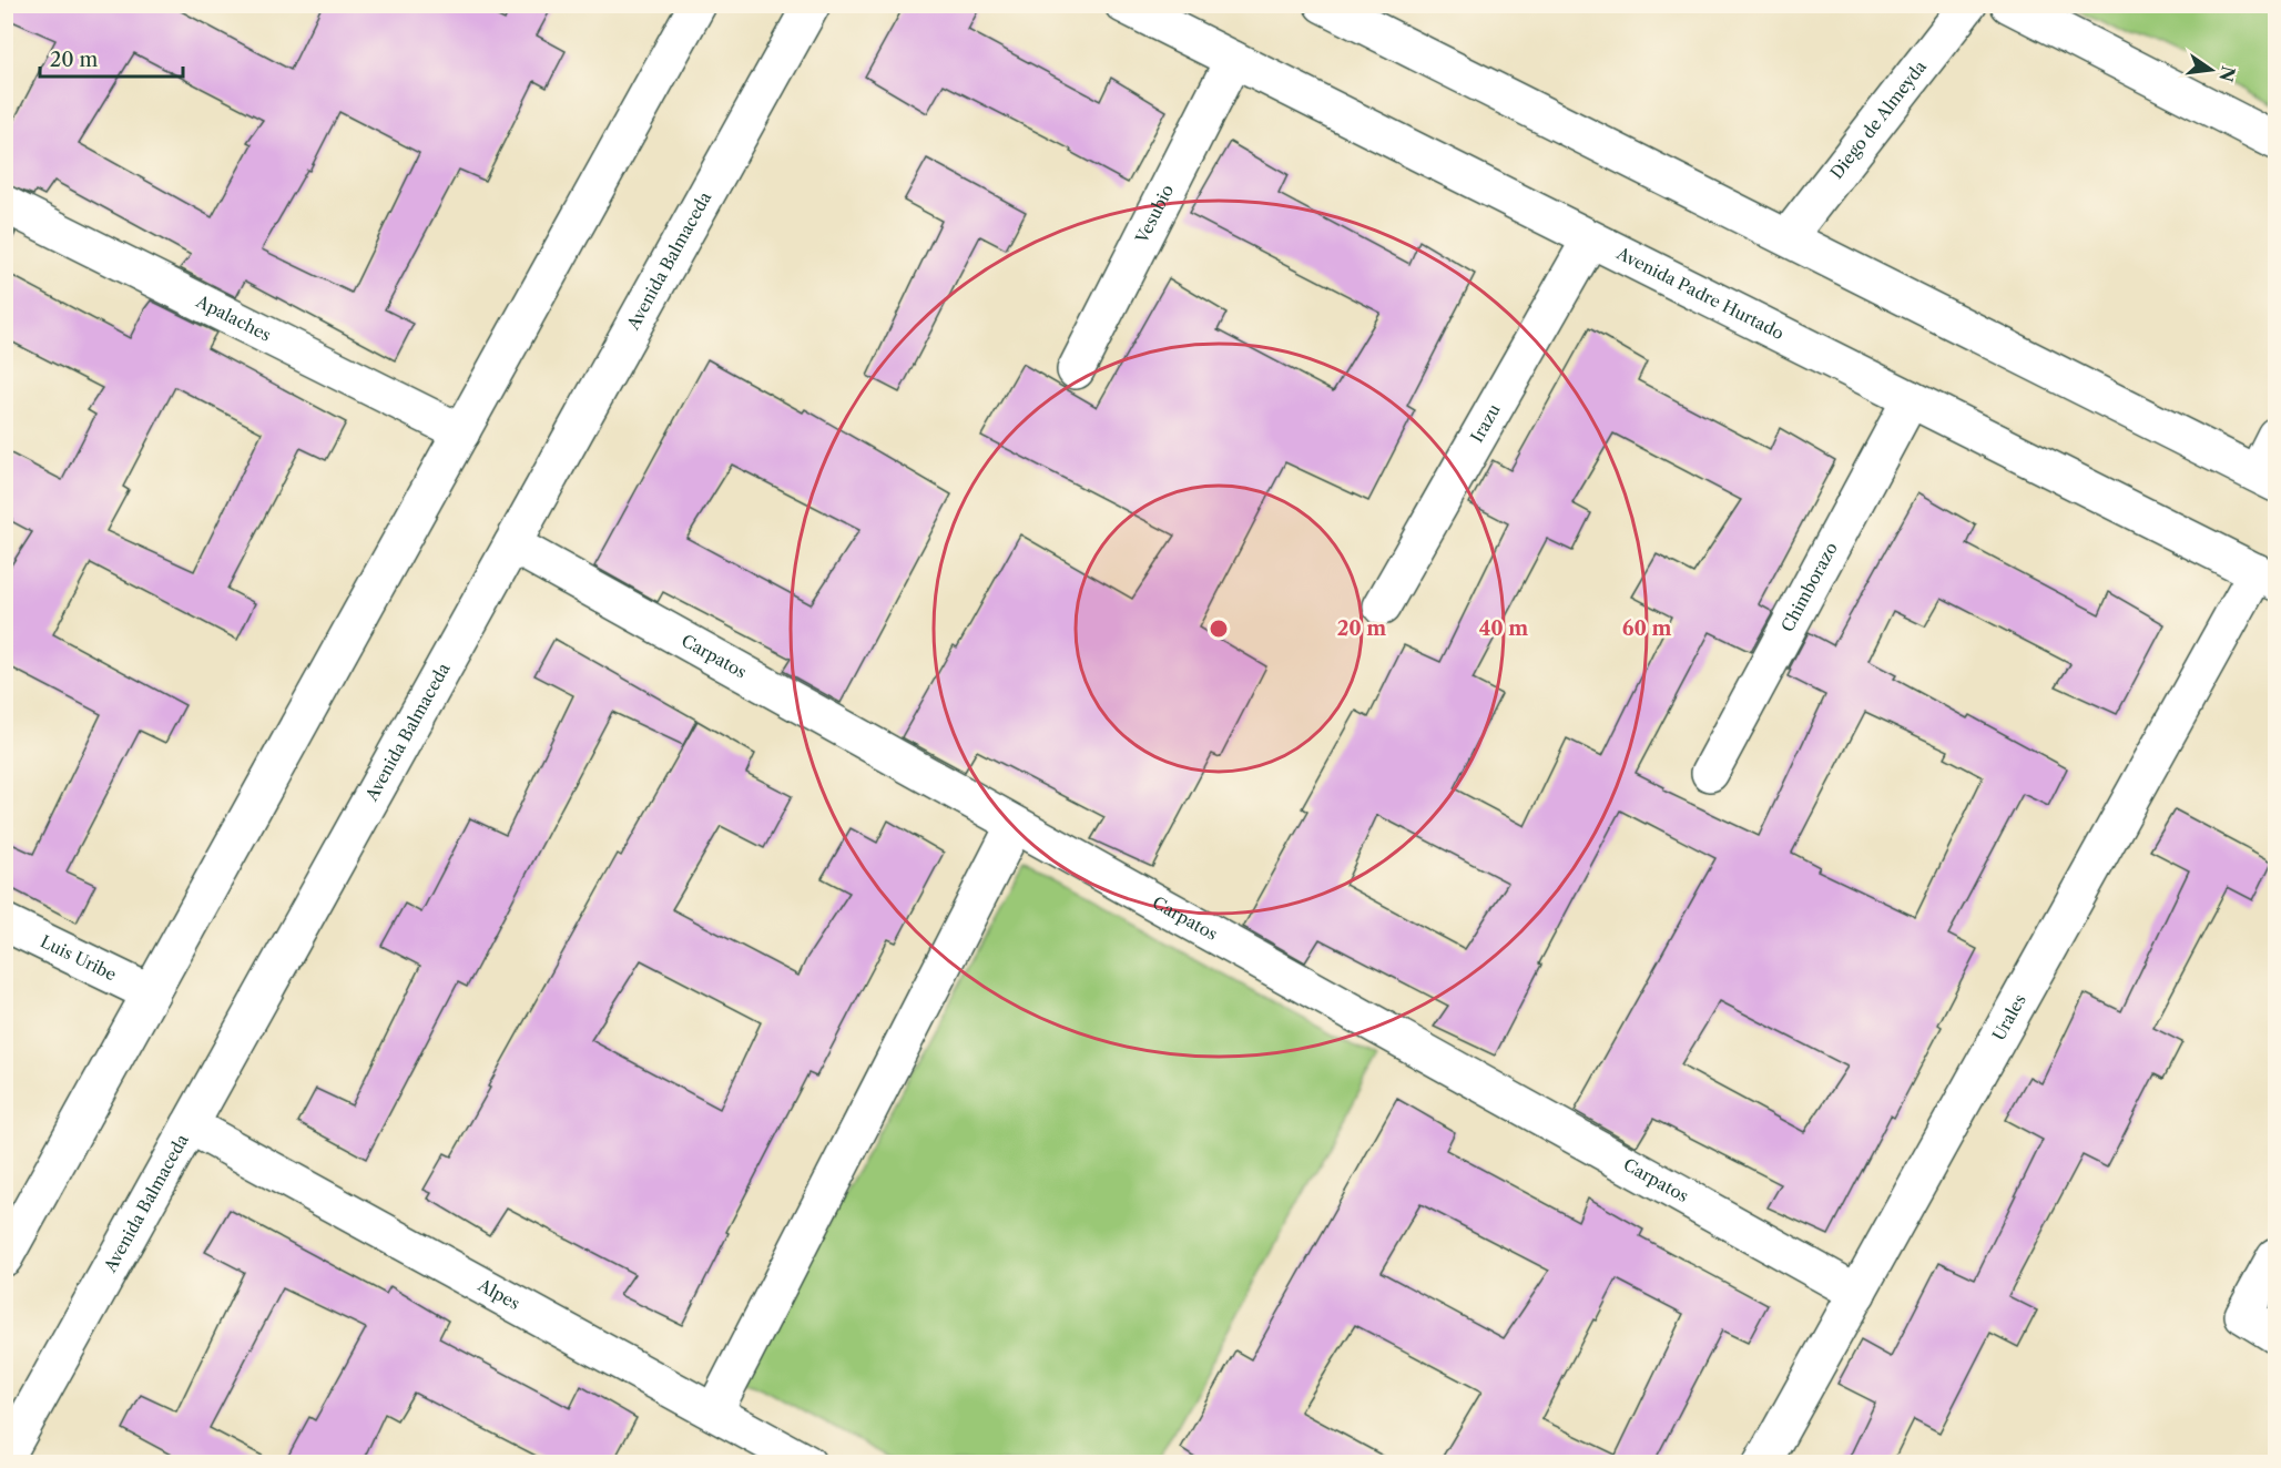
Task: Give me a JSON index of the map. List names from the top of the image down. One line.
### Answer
{"streets":{"street":["Diego de Almeyda","Vesubio","Avenida Balmaceda","Avenida Padre Hurtado","Apalaches","Irazu","Chimborazo","Carpatos","Luis Uribe","Urales","Alpes"]},"crossings":[["Vesubio","Avenida Padre Hurtado"],["Avenida Balmaceda","Carpatos"],["Avenida Balmaceda","Alpes"],["Avenida Padre Hurtado","Irazu"],["Avenida Padre Hurtado","Chimborazo"],["Avenida Padre Hurtado","Urales"],["Carpatos","Urales"]],"scale_bar":"20 m","north":"right","rings":["20 m","40 m","60 m"]}
